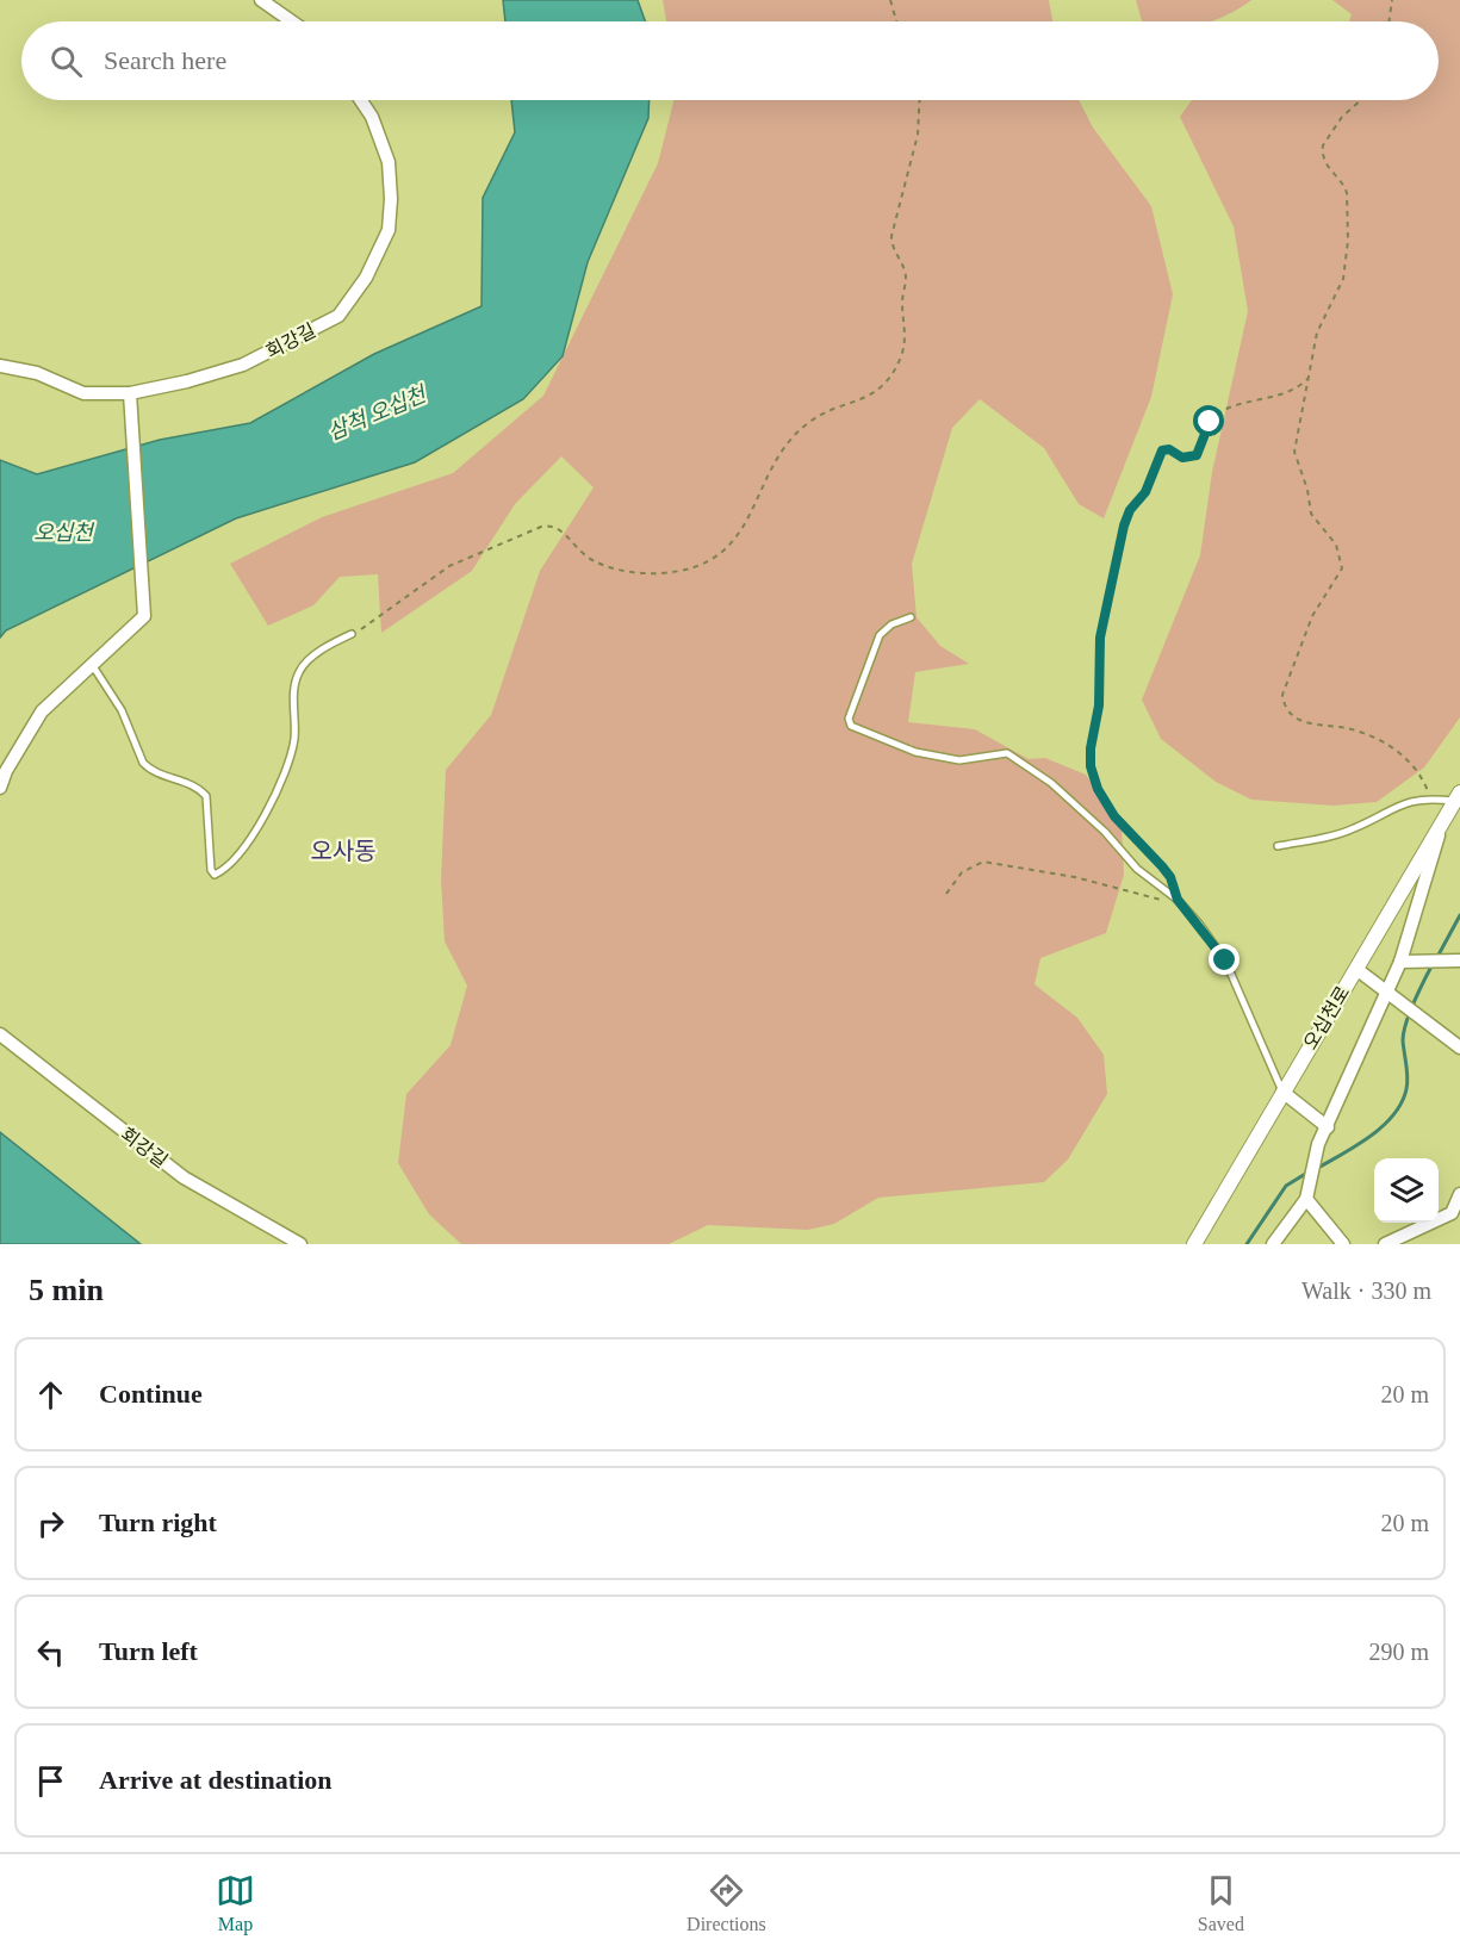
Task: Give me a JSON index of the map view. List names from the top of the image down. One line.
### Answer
{"streets":{"street":["회강길","오십천로"]},"districts":["오사동"],"water":["삼척 오십천","오십천"],"page":{"search":"Search here","heading":["5 min","Walk · 330 m"],"list":[["Continue","20 m"],["Turn right","20 m"],["Turn left","290 m"],"Arrive at destination"],"nav":["Map","Directions","Saved"]}}
